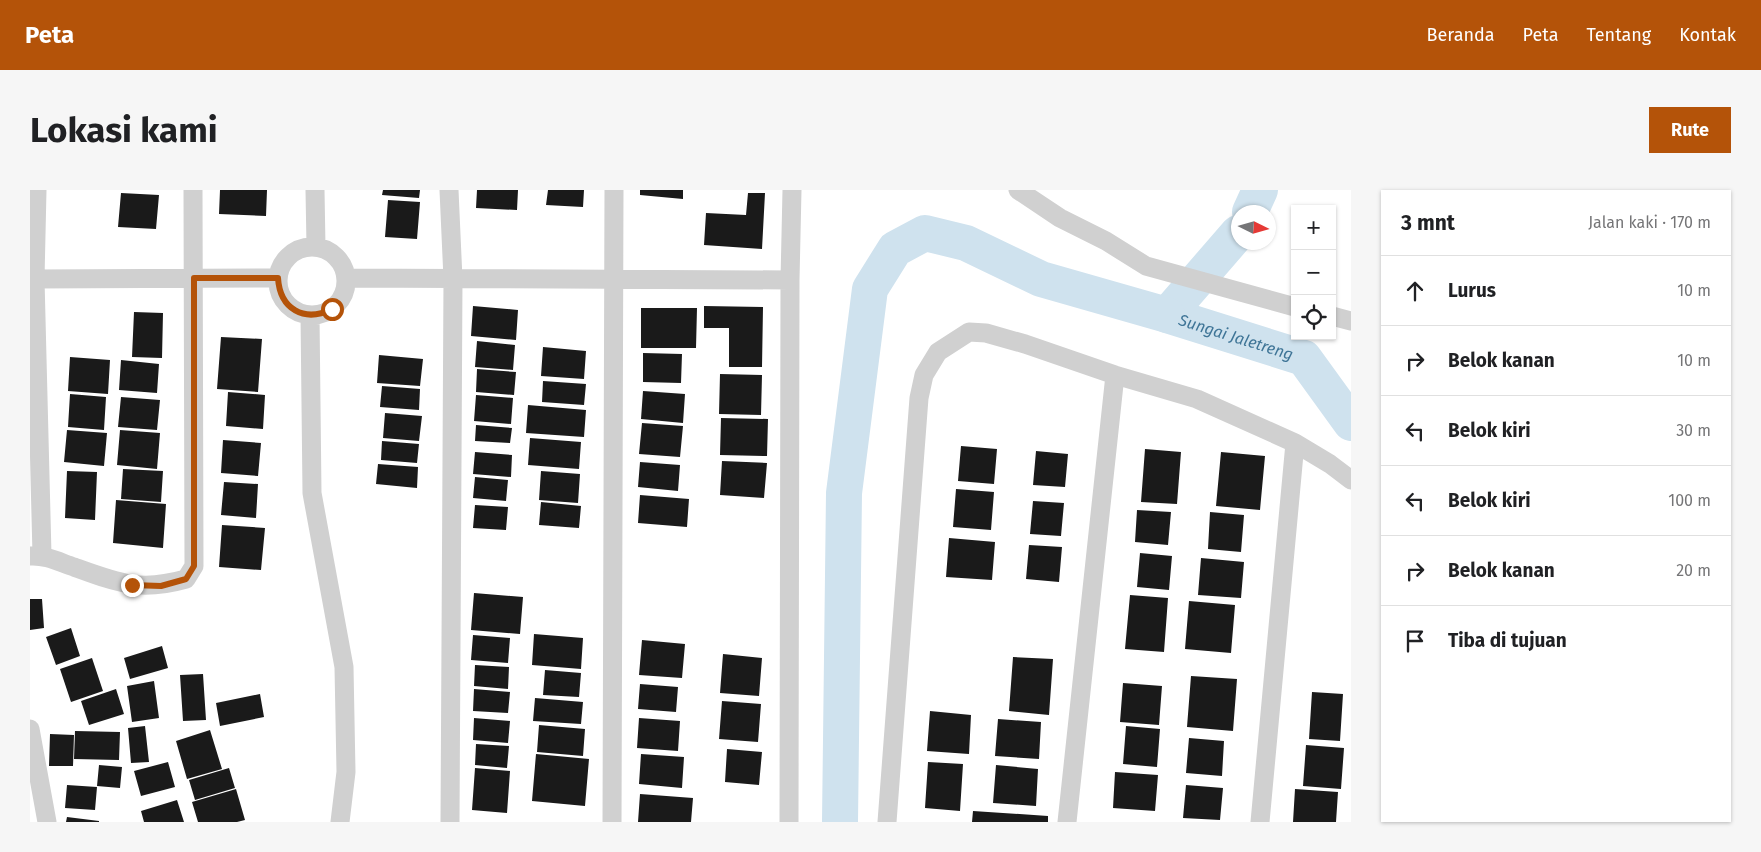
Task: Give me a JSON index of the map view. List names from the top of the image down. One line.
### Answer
{"water":["Sungai Jaletreng"],"north":"right","page":{"header":"Peta","nav":["Beranda","Peta","Tentang","Kontak"],"buttons":"Rute","title":"Lokasi kami","heading":["3 mnt","Jalan kaki · 170 m"],"map_buttons":["+","−"],"list":[["Lurus","10 m"],["Belok kanan","10 m"],["Belok kiri","30 m"],["Belok kiri","100 m"],["Belok kanan","20 m"],"Tiba di tujuan"]}}
